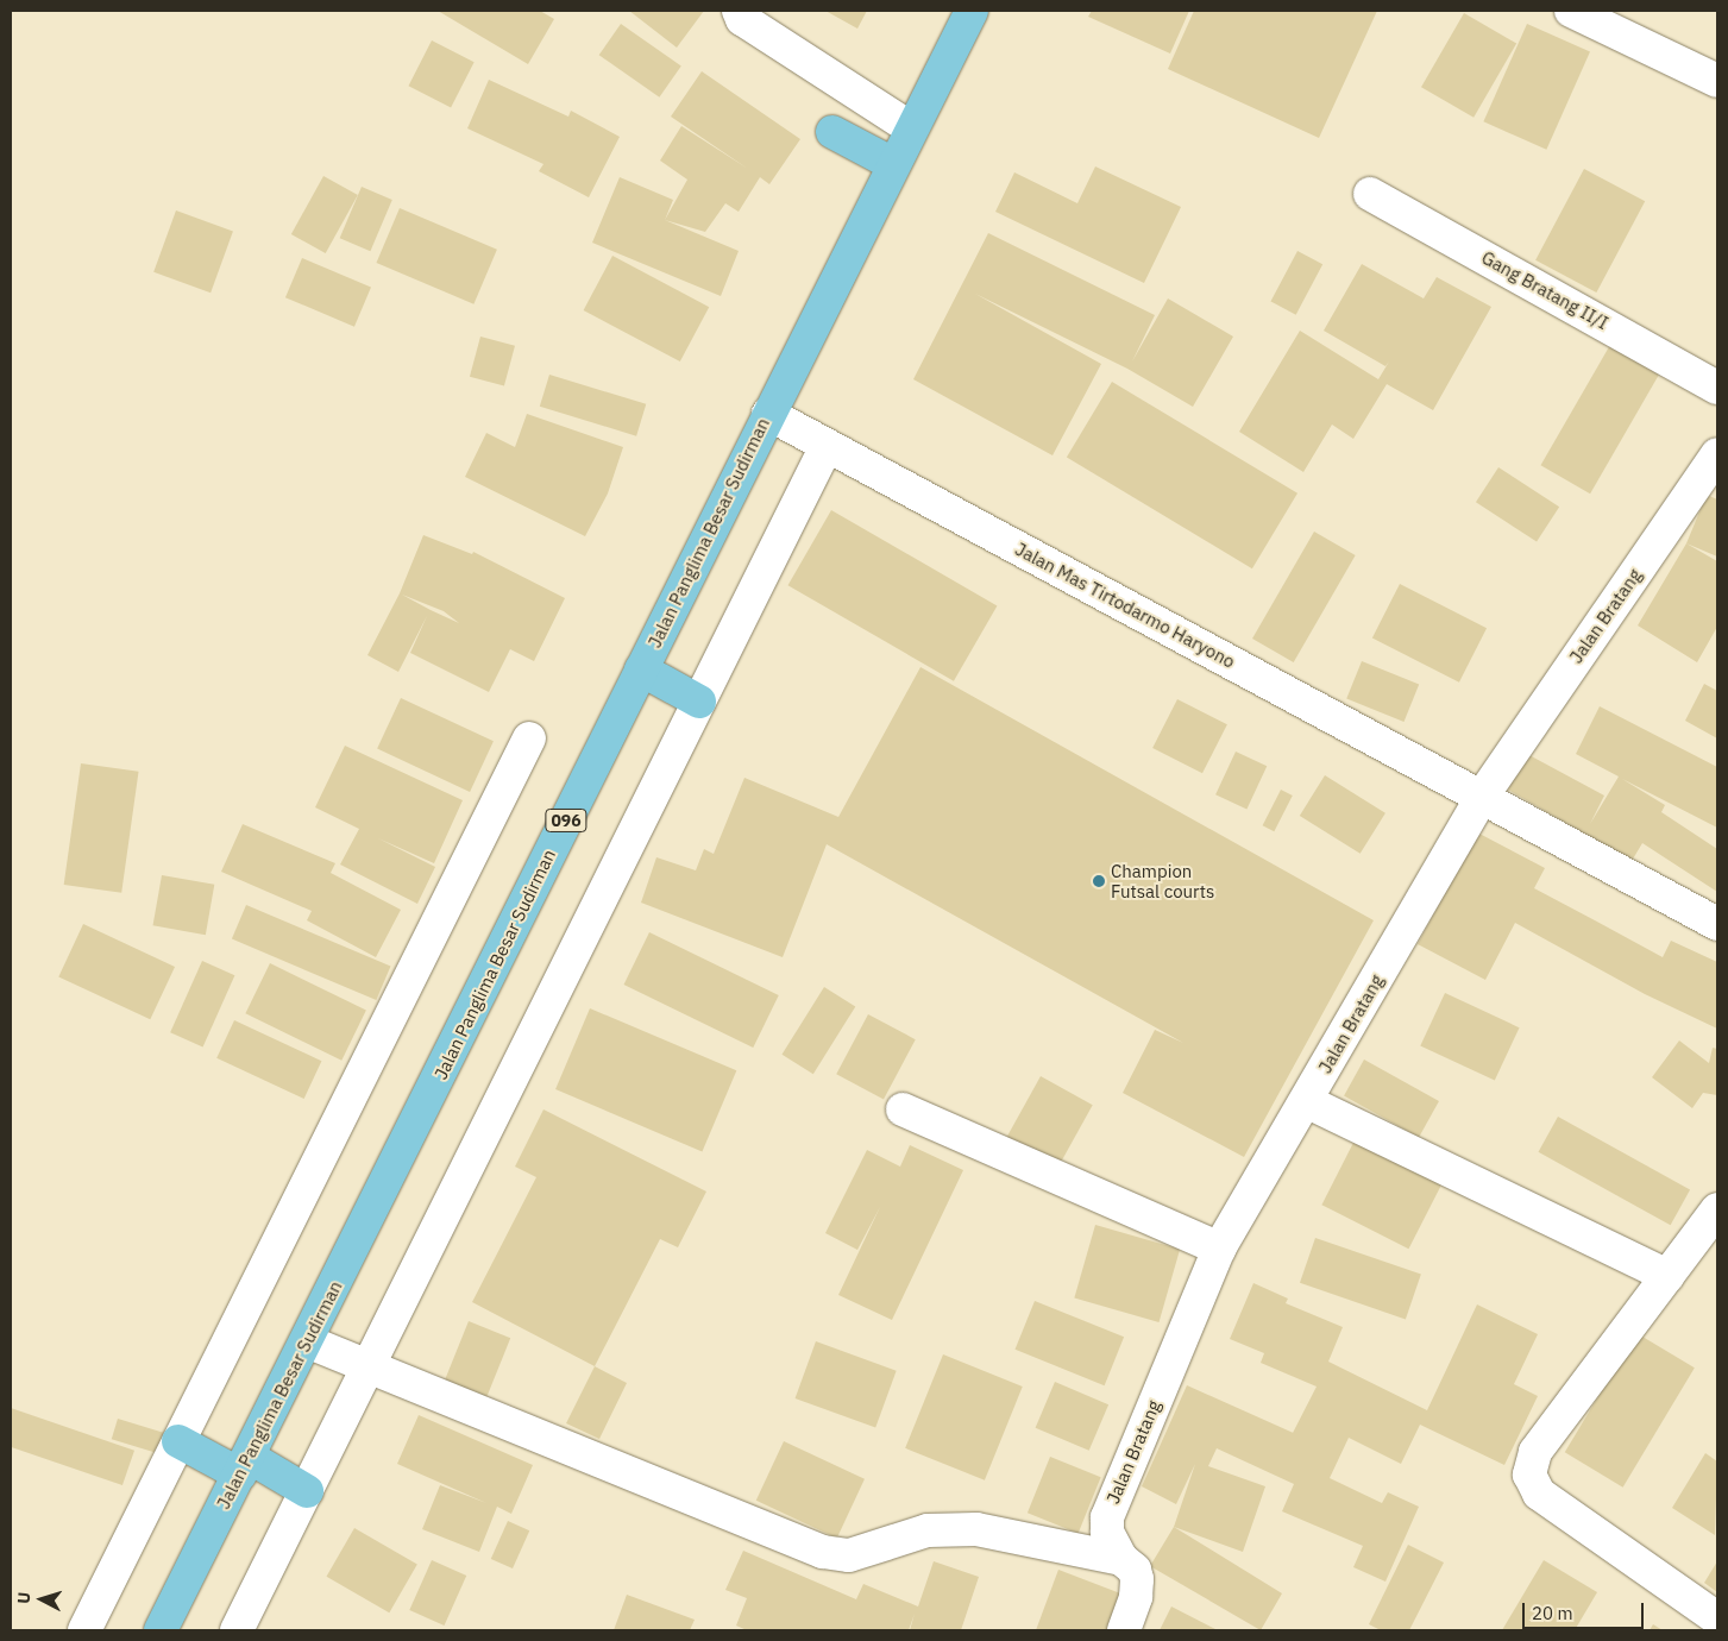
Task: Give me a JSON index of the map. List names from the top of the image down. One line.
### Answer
{"streets":{"main road":["Jalan Panglima Besar Sudirman","096"],"street":["Gang Bratang II/I","Jalan Mas Tirtodarmo Haryono","Jalan Bratang"]},"crossings":[["Jalan Panglima Besar Sudirman","Jalan Mas Tirtodarmo Haryono"],["Jalan Mas Tirtodarmo Haryono","Jalan Bratang"]],"places":["Champion Futsal courts"],"scale_bar":"20 m","north":"left"}
